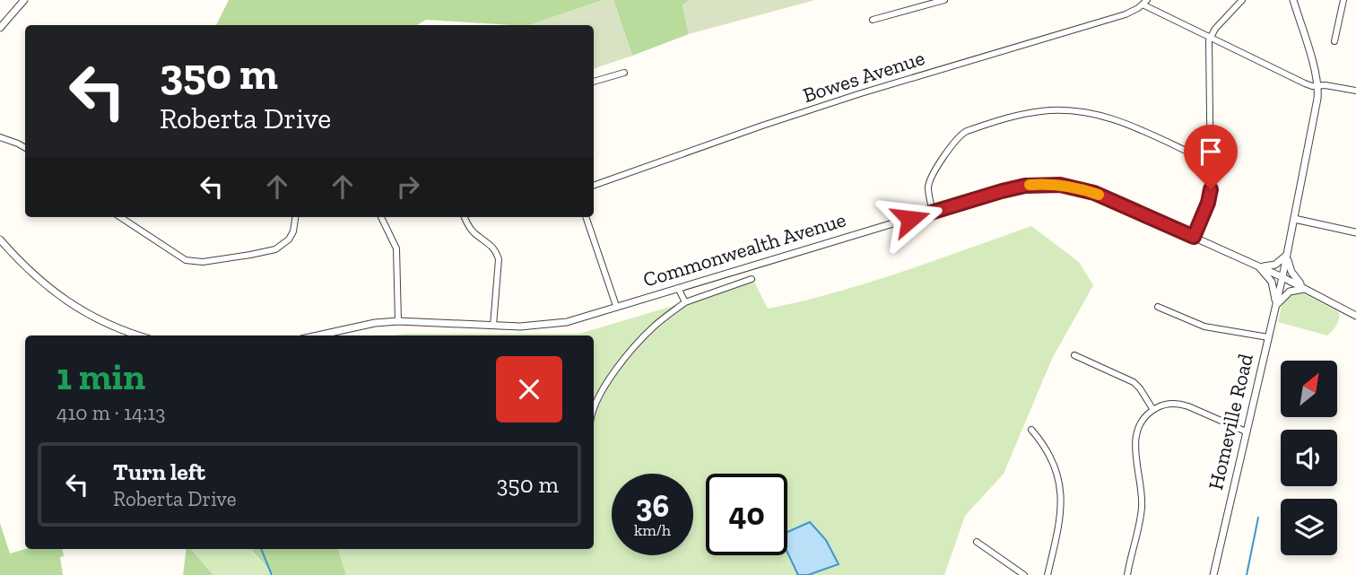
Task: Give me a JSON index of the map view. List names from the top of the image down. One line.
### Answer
{"streets":{"street":["Bowes Avenue","Commonwealth Avenue","Homeville Road"]},"crossings":[["Commonwealth Avenue","Homeville Road"]],"north":"top right","page":{"turn":["350 m","Roberta Drive"],"heading":["1 min","410 m · 14:13"],"list":[{"name":"Turn left","note":"Roberta Drive","value":"350 m"}],"speed":"36 km/h","limit":"40"}}
